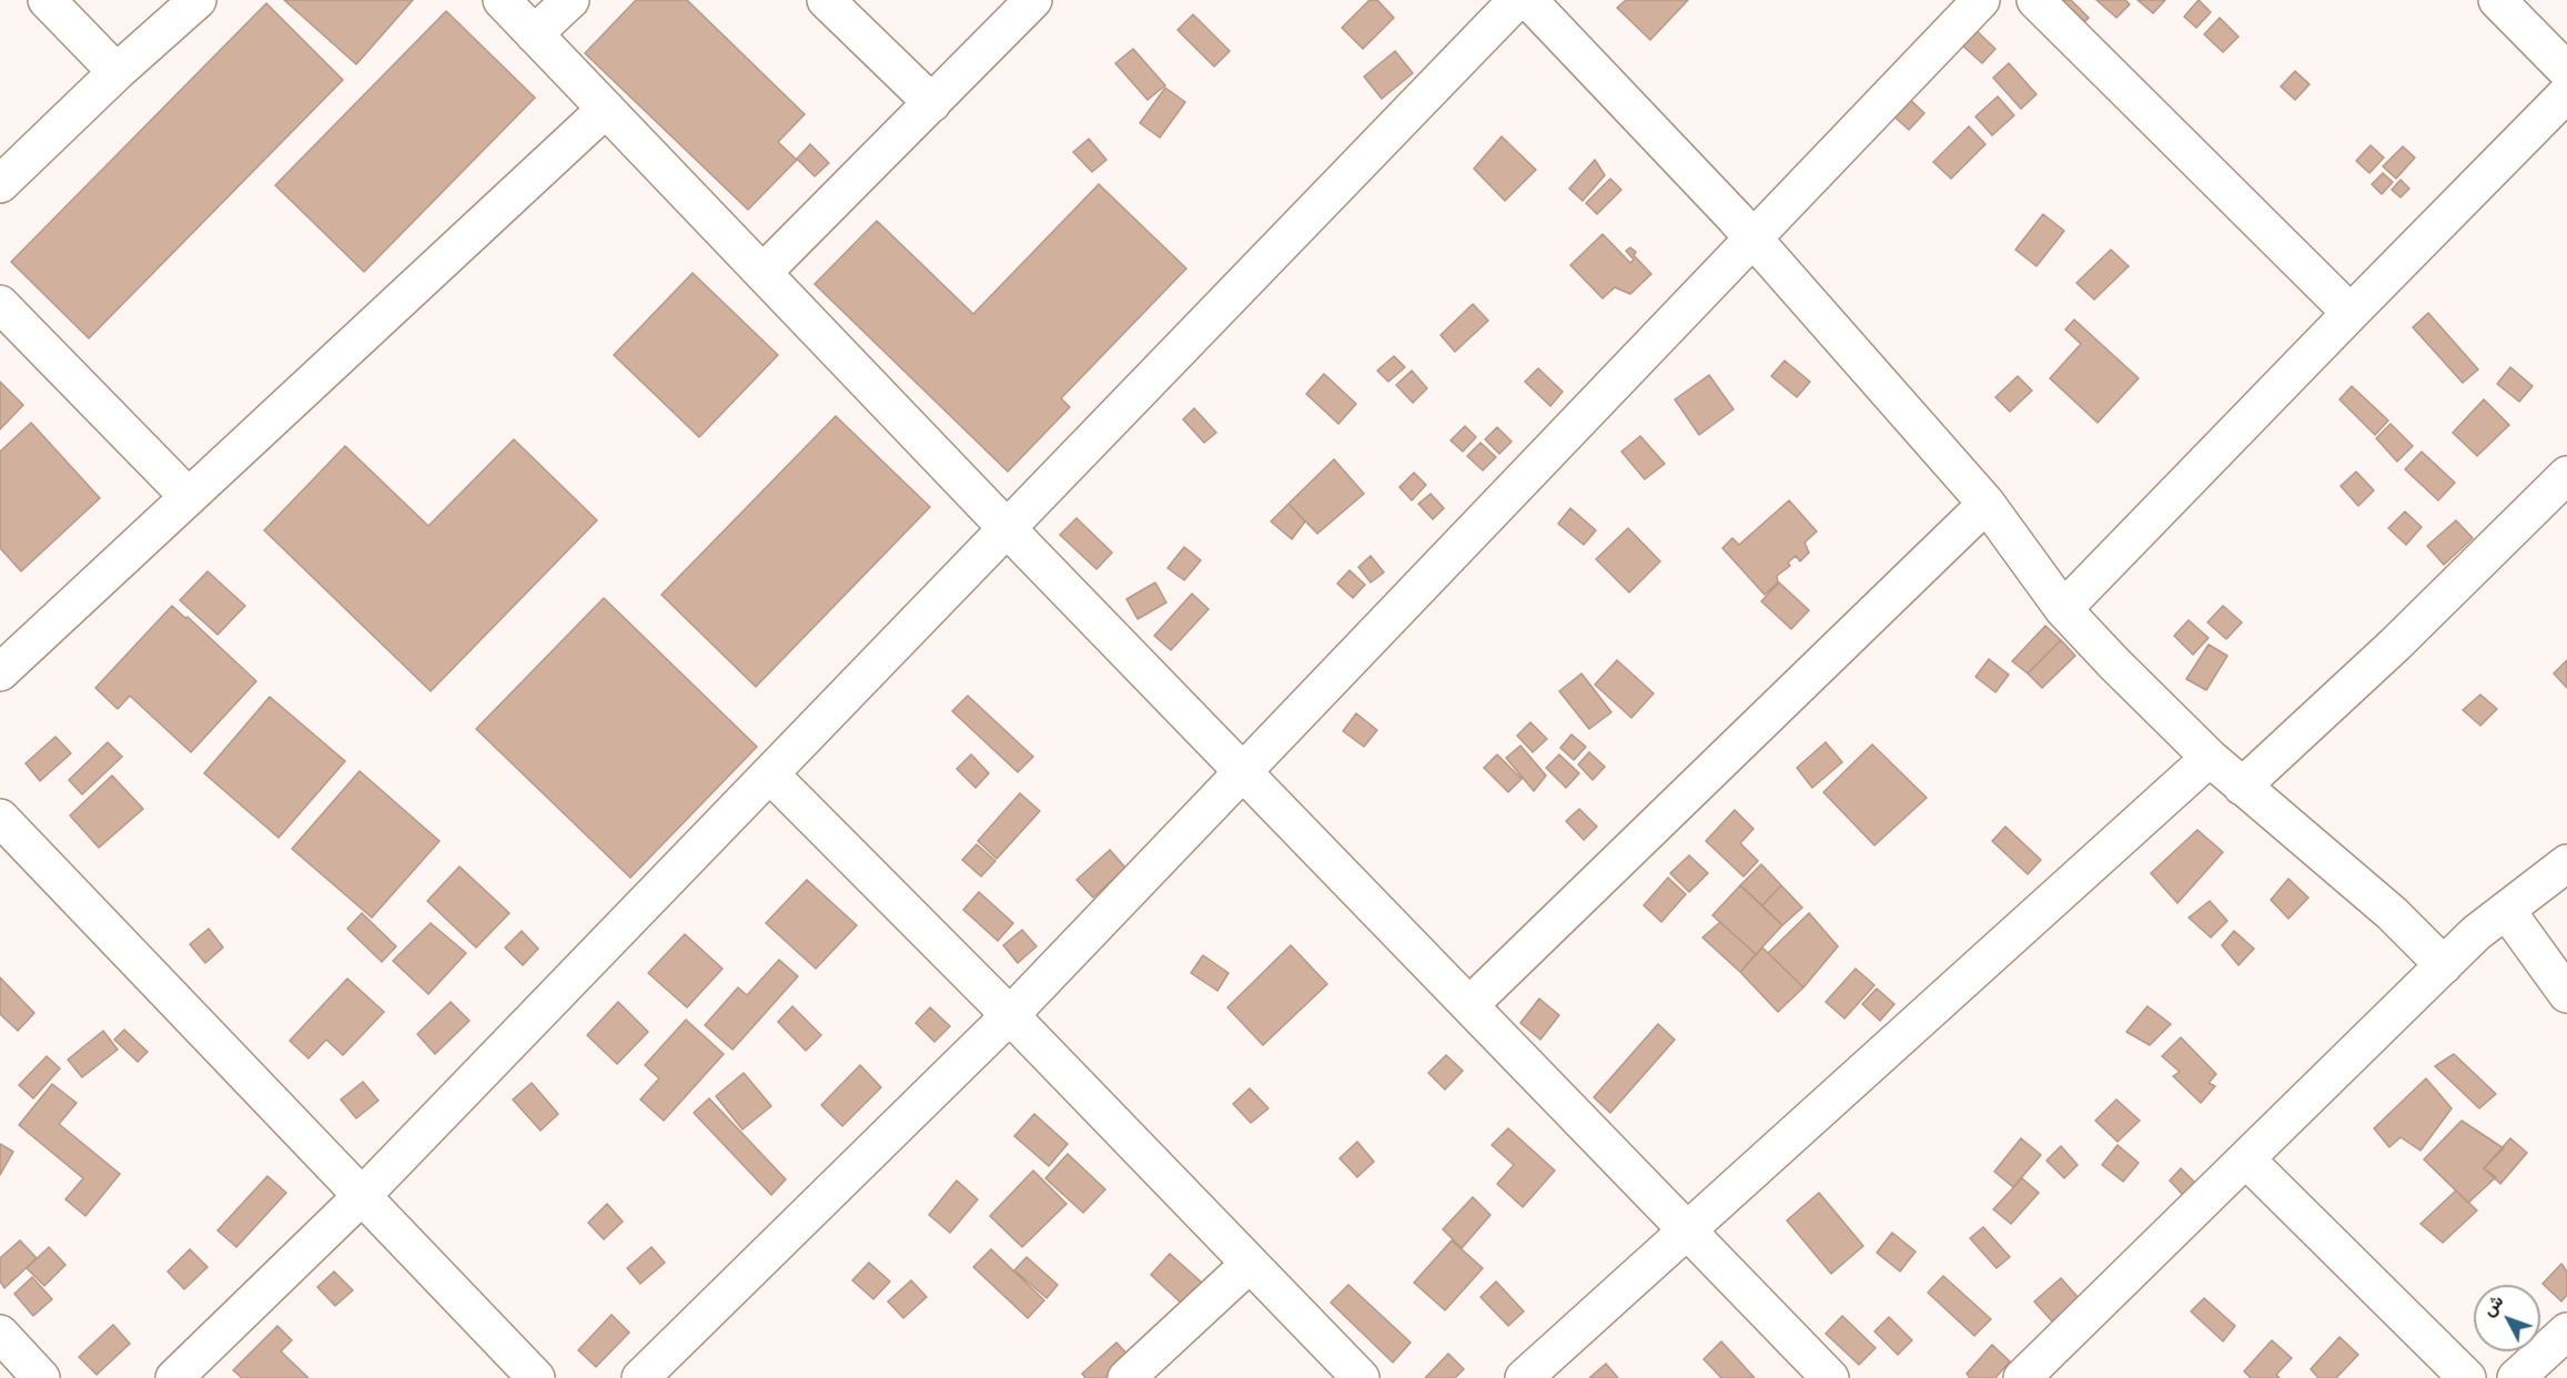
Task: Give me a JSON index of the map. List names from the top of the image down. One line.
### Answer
{"north":"top left"}
